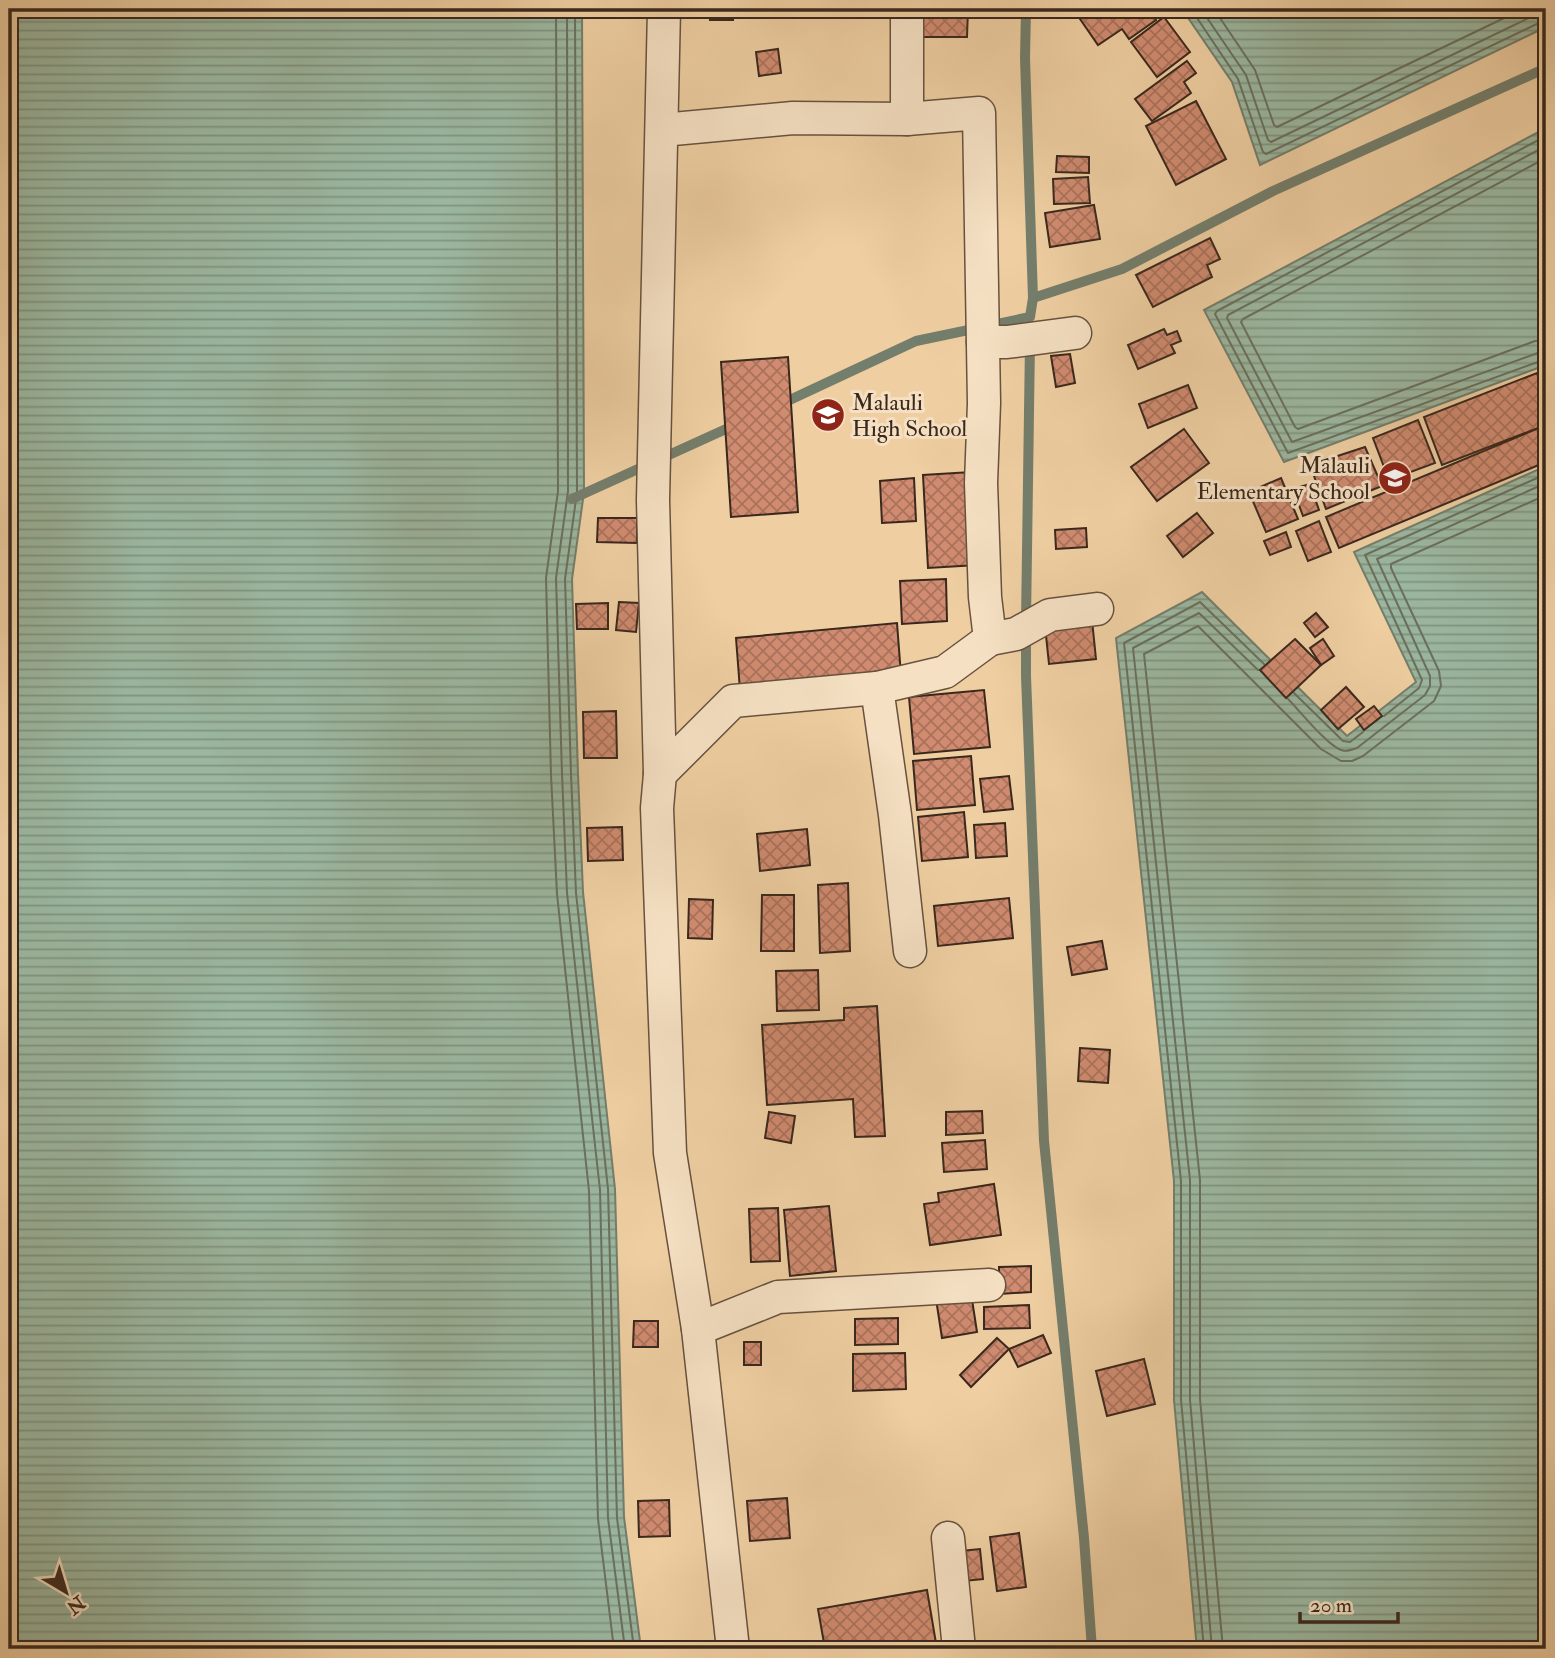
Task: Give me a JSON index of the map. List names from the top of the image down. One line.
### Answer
{"places":{"school or university":["Malauli High School","Malauli Elementary School"]},"scale_bar":"20 m","north":"bottom right"}
